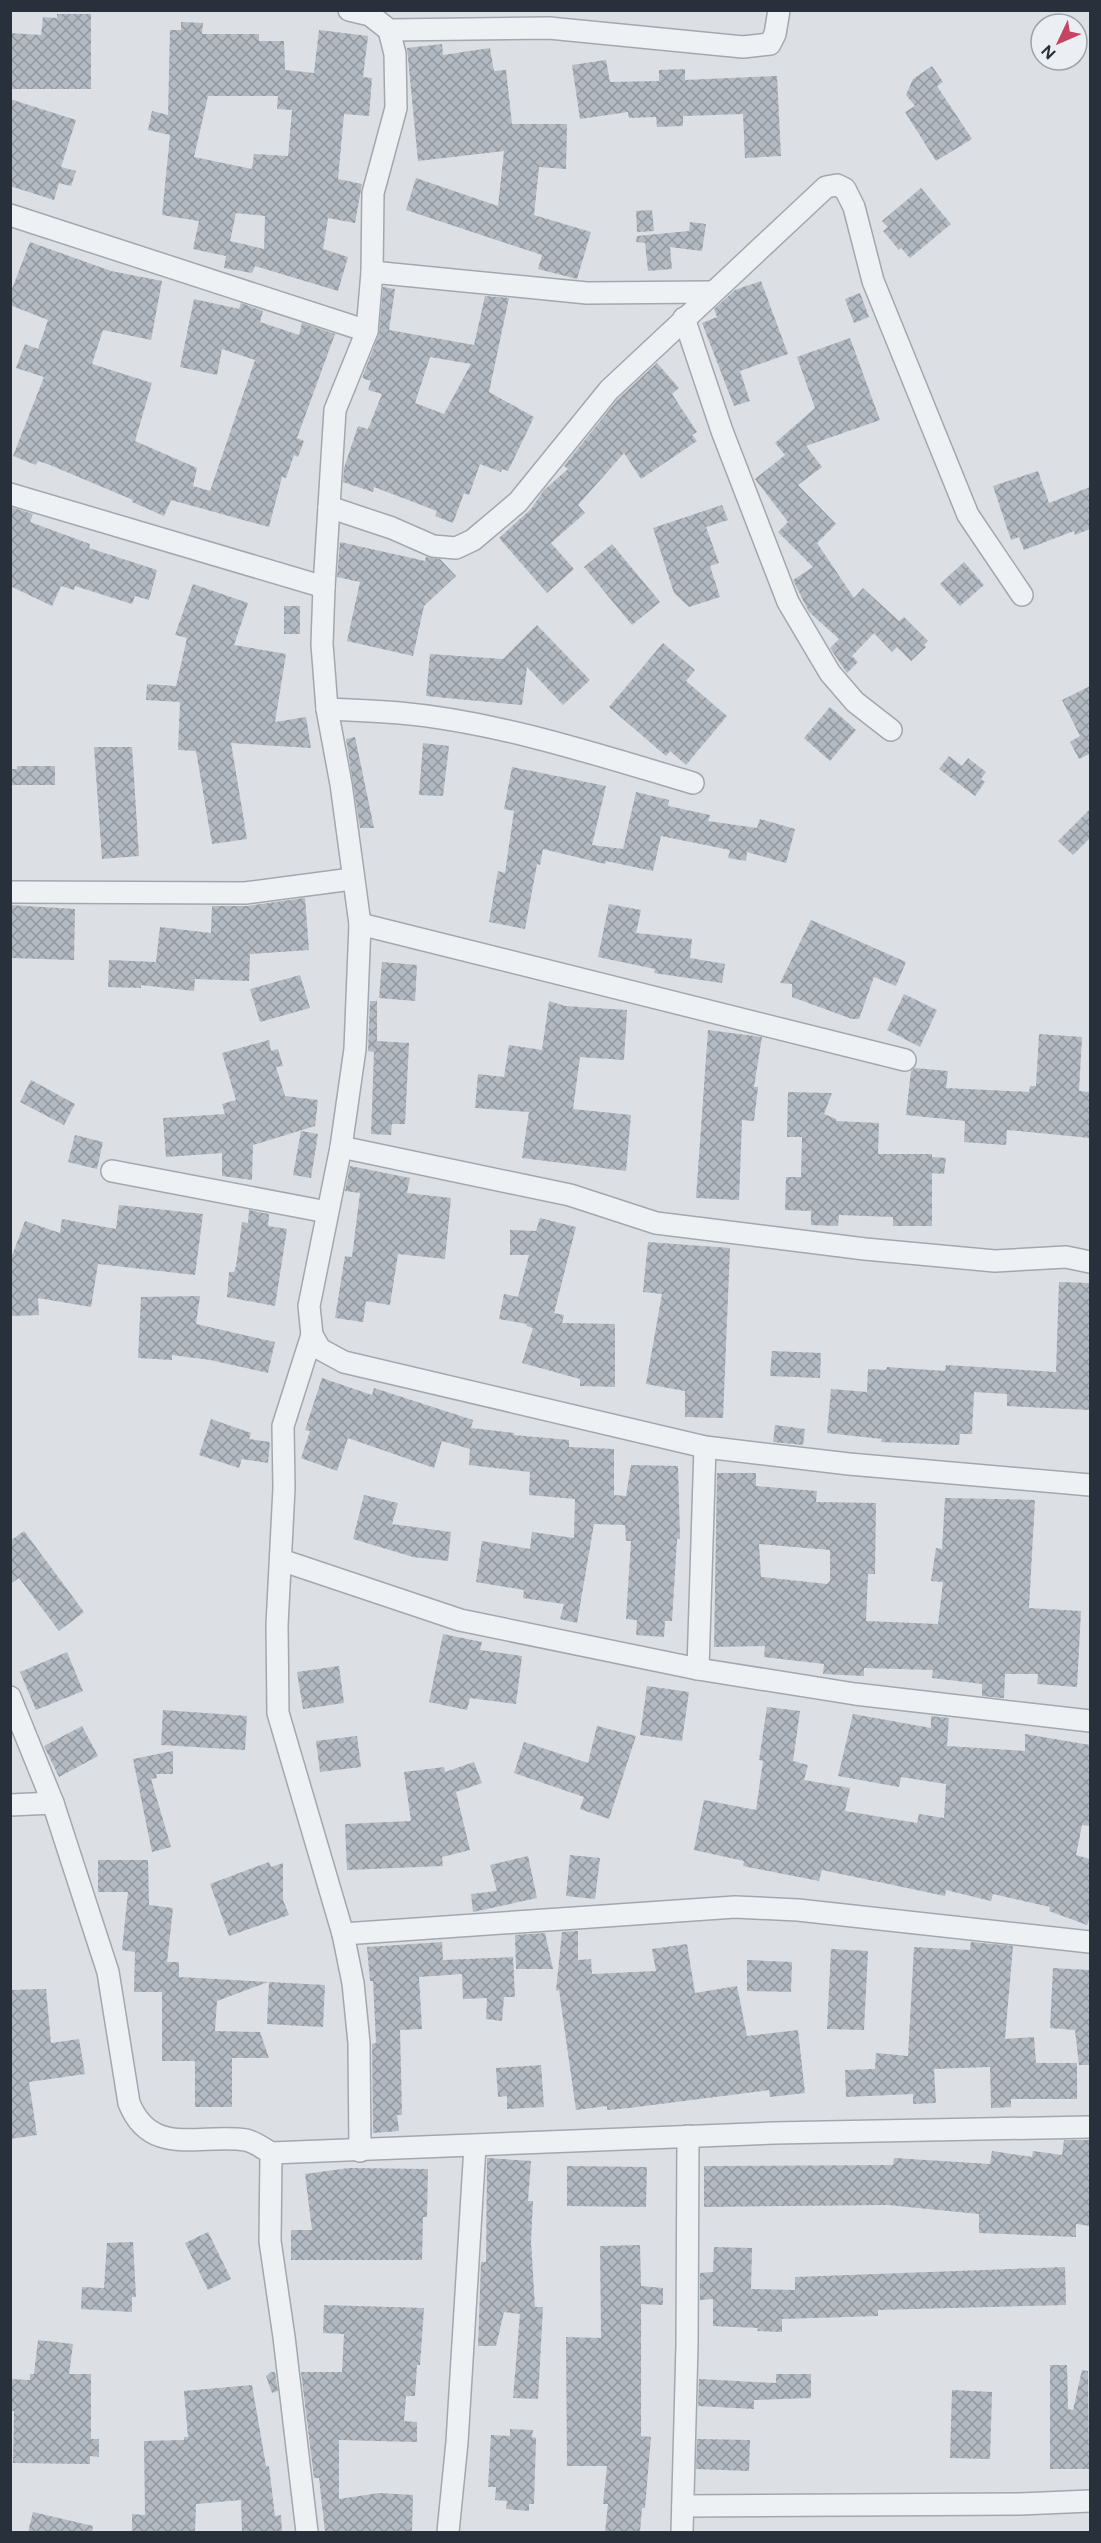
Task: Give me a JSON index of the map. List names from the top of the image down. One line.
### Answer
{"north":"bottom left"}
